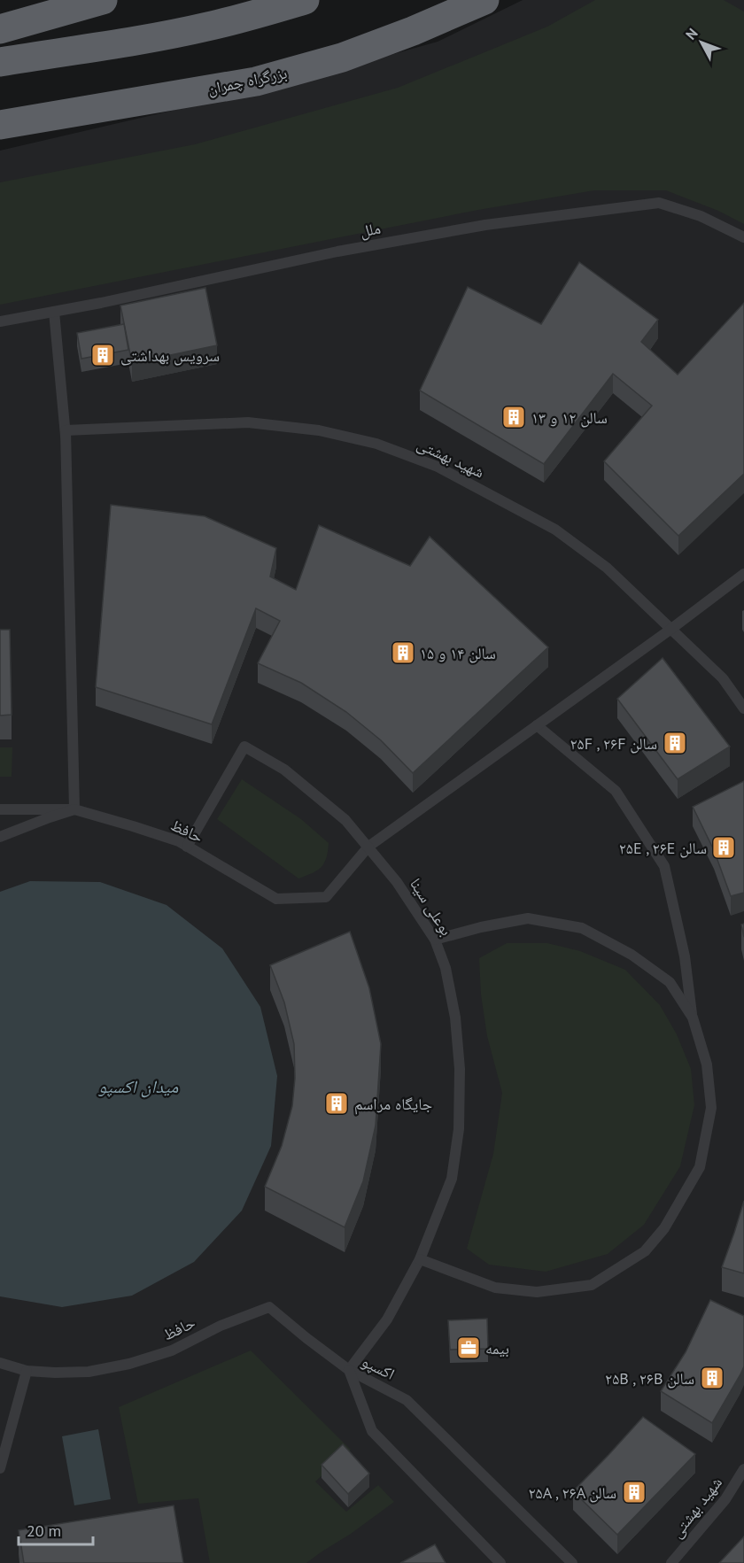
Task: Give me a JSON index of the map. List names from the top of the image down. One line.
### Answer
{"streets":{"highway":["بزرگراه چمران"],"lane":["ملل","شهید بهشتی","حافظ","بوعلی سینا","اکسپو"]},"crossings":[["حافظ","بوعلی سینا"],["حافظ","اکسپو"],["بوعلی سینا","اکسپو"]],"water":["میدان اکسپو"],"places":{"building":["سرویس بهداشتی","سالن ۱۲ و ۱۳","سالن ۱۴ و ۱۵","۲۵F , ۲۶F سالن","۲۵E , ۲۶E سالن","جایگاه مراسم","۲۵B , ۲۶B سالن","۲۵A , ۲۶A سالن"],"office":["بیمه"]},"scale_bar":"20 m","north":"top left"}
